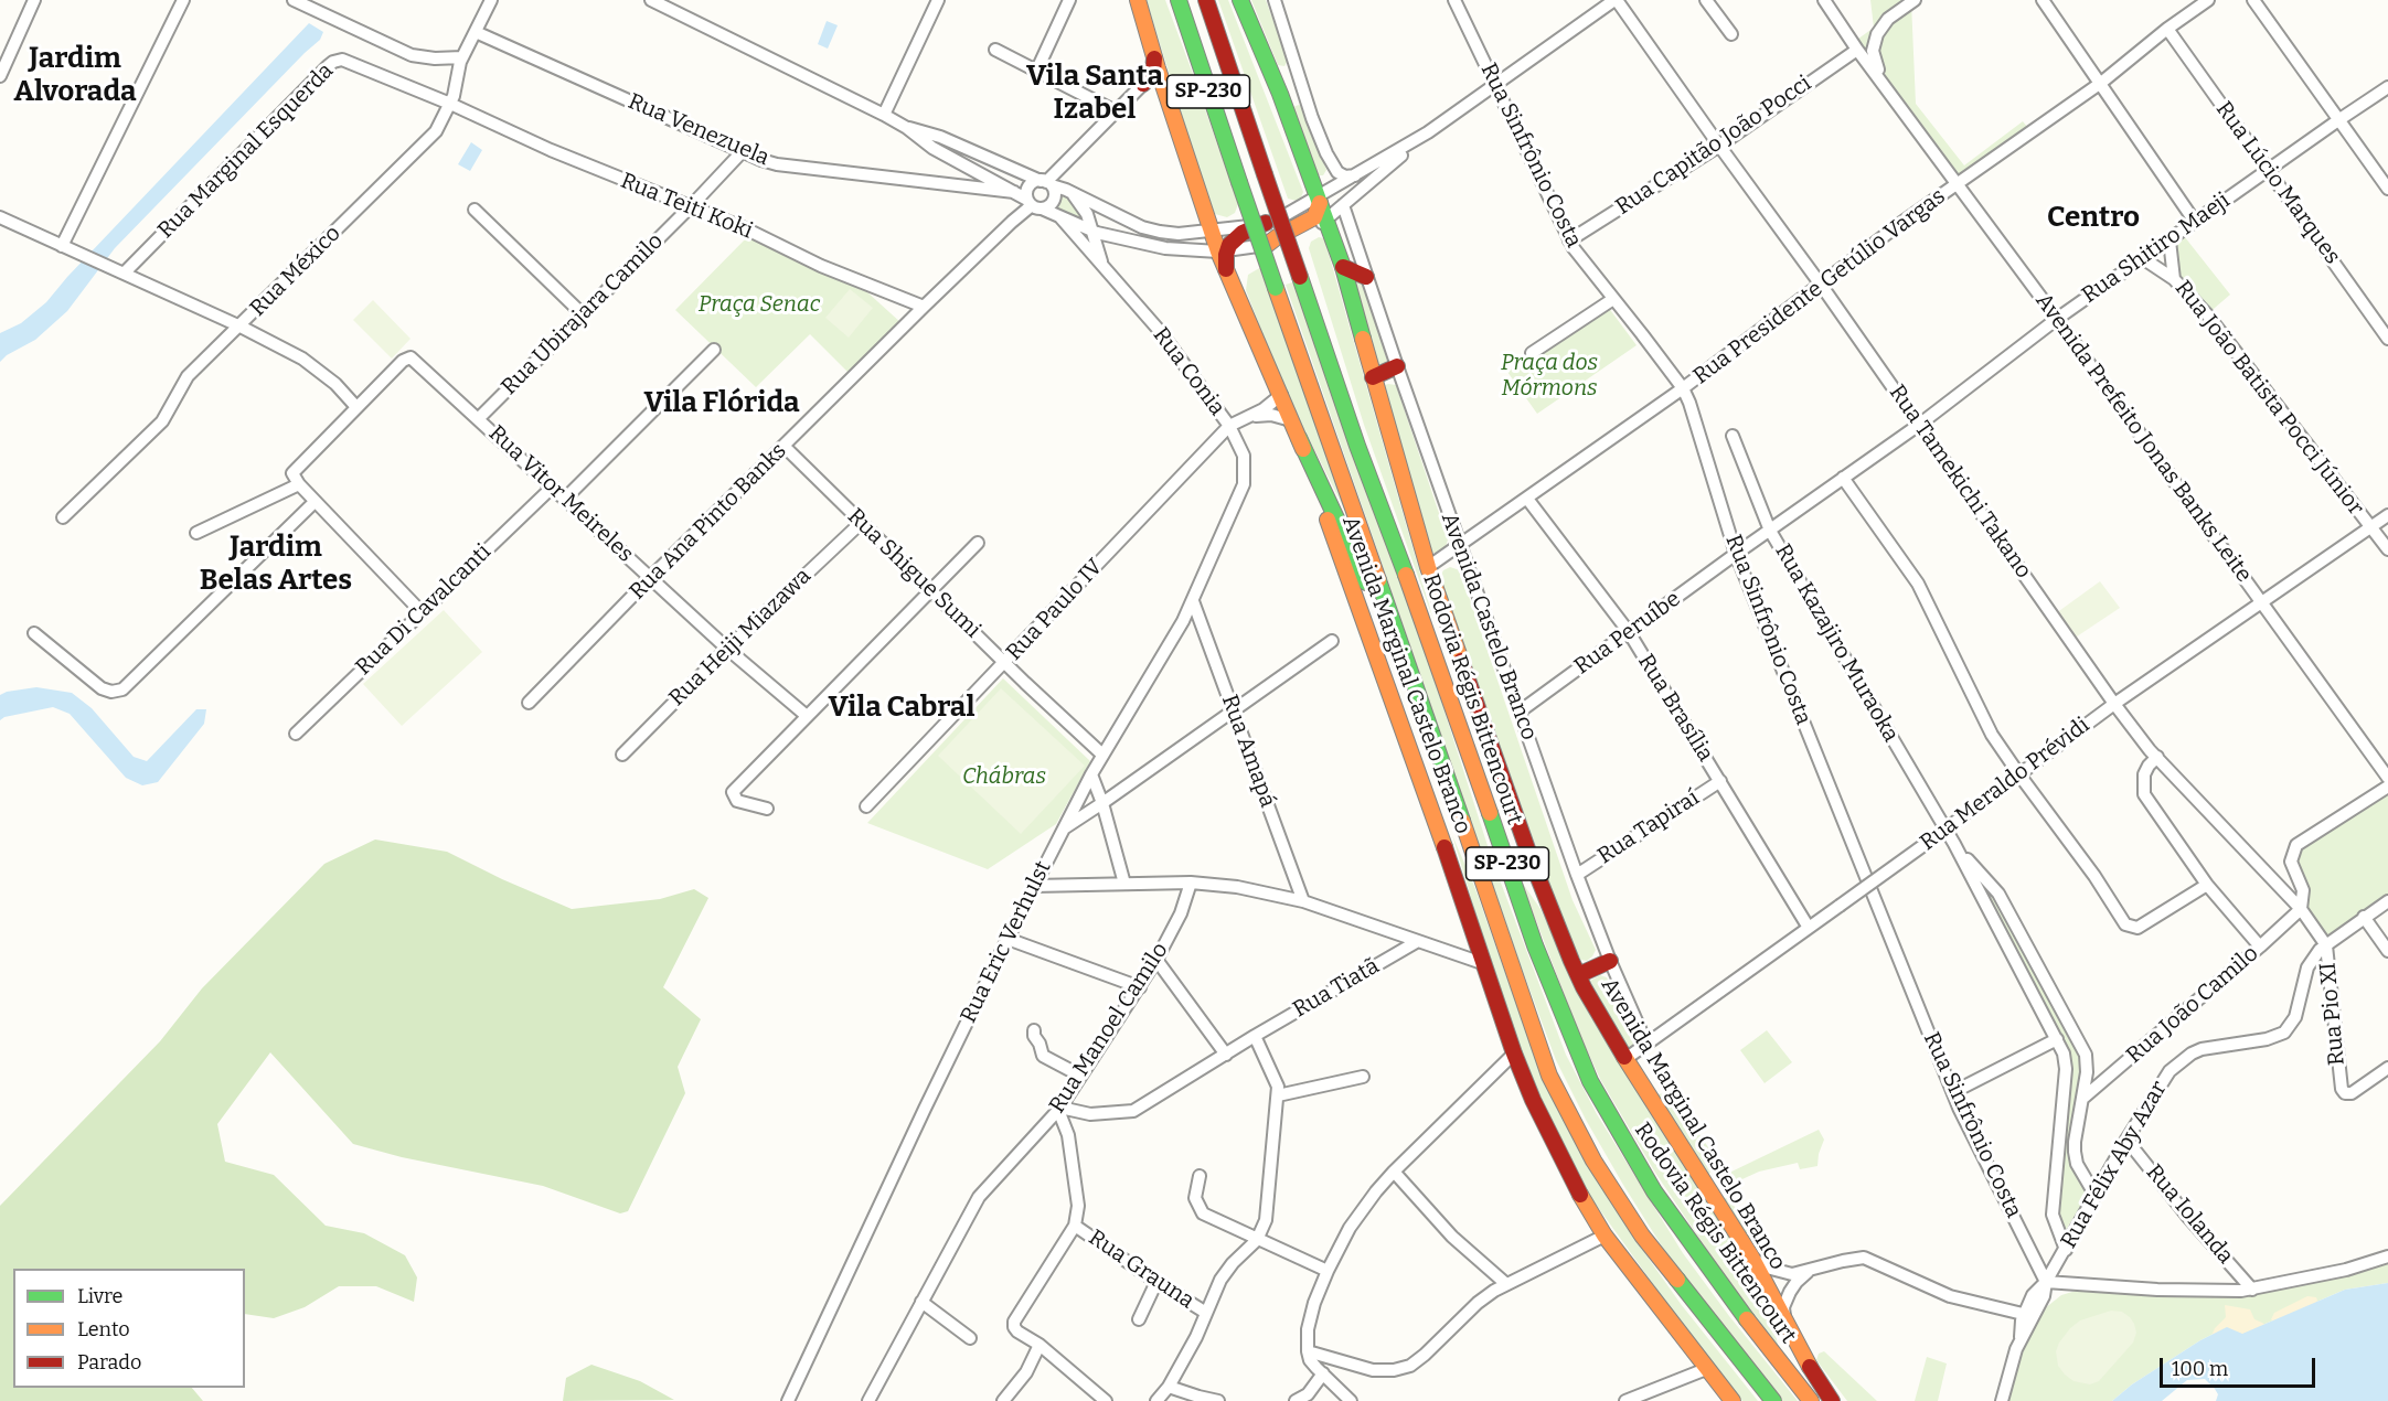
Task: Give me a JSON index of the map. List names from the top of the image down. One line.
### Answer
{"streets":{"main road":["SP-230","Avenida Marginal Castelo Branco","Rodovia Régis Bittencourt"],"street":["Rua Venezuela","Rua Capitão João Pocci","Rua Marginal Esquerda","Rua Sinfrônio Costa","Rua Lúcio Marques","Rua Teiti Koki","Rua Shitiro Maeji","Rua México","Rua Presidente Getúlio Vargas","Rua Ubirajara Camilo","Rua Conia","Rua João Batista Pocci Júnior","Avenida Prefeito Jonas Banks Leite","Rua Tamekichi Takano","Rua Vitor Meireles","Rua Ana Pinto Banks","Rua Shigue Sumi","Rua Di Cavalcanti","Rua Paulo IV","Avenida Castelo Branco","Rua Peruíbe","Rua Heiji Miazawa","Rua Kazajiro Muraoka","Rua Brasília","Rua Amapá","Rua Meraldo Prévidi","Rua Tapiraí","Rua Eric Verhulst","Rua Tiatã","Rua João Camilo","Rua Pio XI","Rua Manoel Camilo","Rua Félix Aby Azar","Rua Iolanda","Rua Grauna"]},"crossings":[["Rua Venezuela","Rua México"],["Rua Venezuela","Rua Ubirajara Camilo"],["Rua Capitão João Pocci","Rua Sinfrônio Costa"],["Rua Capitão João Pocci","Avenida Prefeito Jonas Banks Leite"],["Rua Capitão João Pocci","Rua Tamekichi Takano"],["Rua Marginal Esquerda","Rua Teiti Koki"],["Rua Marginal Esquerda","Rua México"],["Rua Sinfrônio Costa","Rua Shitiro Maeji"],["Rua Sinfrônio Costa","Rua Presidente Getúlio Vargas"],["Rua Sinfrônio Costa","Rua Peruíbe"],["Rua Sinfrônio Costa","Rua Félix Aby Azar"],["Rua Lúcio Marques","Rua Shitiro Maeji"],["Rua Lúcio Marques","Rua Presidente Getúlio Vargas"],["Rua Teiti Koki","Rua México"],["Rua Teiti Koki","Rua Ubirajara Camilo"],["Rua Teiti Koki","Rua Ana Pinto Banks"],["Rua Shitiro Maeji","Rua João Batista Pocci Júnior"],["Rua Shitiro Maeji","Avenida Prefeito Jonas Banks Leite"],["Rua Shitiro Maeji","Rua Tamekichi Takano"],["Rua Shitiro Maeji","Rua Peruíbe"],["Rua Shitiro Maeji","Rua Kazajiro Muraoka"],["Rua Presidente Getúlio Vargas","Avenida Prefeito Jonas Banks Leite"],["Rua Presidente Getúlio Vargas","Rua Tamekichi Takano"],["Rua Presidente Getúlio Vargas","Avenida Castelo Branco"],["Rua Presidente Getúlio Vargas","Avenida Marginal Castelo Branco"],["Rua Presidente Getúlio Vargas","Rua Brasília"],["Rua Ubirajara Camilo","Rua Vitor Meireles"],["Rua Conia","Rua Paulo IV"],["Rua Conia","Rua Eric Verhulst"],["Rua João Batista Pocci Júnior","Rua Meraldo Prévidi"],["Avenida Prefeito Jonas Banks Leite","Rua Meraldo Prévidi"],["Rua Tamekichi Takano","Rua Meraldo Prévidi"],["Rua Tamekichi Takano","Rua João Camilo"],["Rua Tamekichi Takano","Rua Pio XI"],["Rua Tamekichi Takano","Rua Félix Aby Azar"],["Rua Vitor Meireles","Rua Ana Pinto Banks"],["Rua Vitor Meireles","Rua Di Cavalcanti"],["Rua Vitor Meireles","Rua Heiji Miazawa"],["Rua Ana Pinto Banks","Rua Shigue Sumi"],["Rua Shigue Sumi","Rua Paulo IV"],["Rua Shigue Sumi","Rua Heiji Miazawa"],["Rua Shigue Sumi","Rua Eric Verhulst"],["Rua Paulo IV","Avenida Marginal Castelo Branco"],["Avenida Castelo Branco","Rua Peruíbe"],["Avenida Castelo Branco","Rua Meraldo Prévidi"],["Avenida Castelo Branco","Rua Tapiraí"],["Rua Peruíbe","Rua Brasília"],["Rua Kazajiro Muraoka","Rua Meraldo Prévidi"],["Rua Kazajiro Muraoka","Rua João Camilo"],["Rua Kazajiro Muraoka","Rua Félix Aby Azar"],["Avenida Marginal Castelo Branco","Rua Meraldo Prévidi"],["Rua Brasília","Rua Meraldo Prévidi"],["Rua Brasília","Rua Tapiraí"],["Rua Amapá","Rua Eric Verhulst"],["Rua Pio XI","Rua Félix Aby Azar"],["Rua Manoel Camilo","Rua Grauna"],["Rua Félix Aby Azar","Rua Iolanda"]],"districts":["Jardim Alvorada","Vila Santa Izabel","Centro","Vila Flórida","Jardim Belas Artes","Vila Cabral"],"parks":["Praça Senac","Praça dos Mórmons","Chábras"],"legend":["Livre","Lento","Parado"],"scale_bar":"100 m"}
